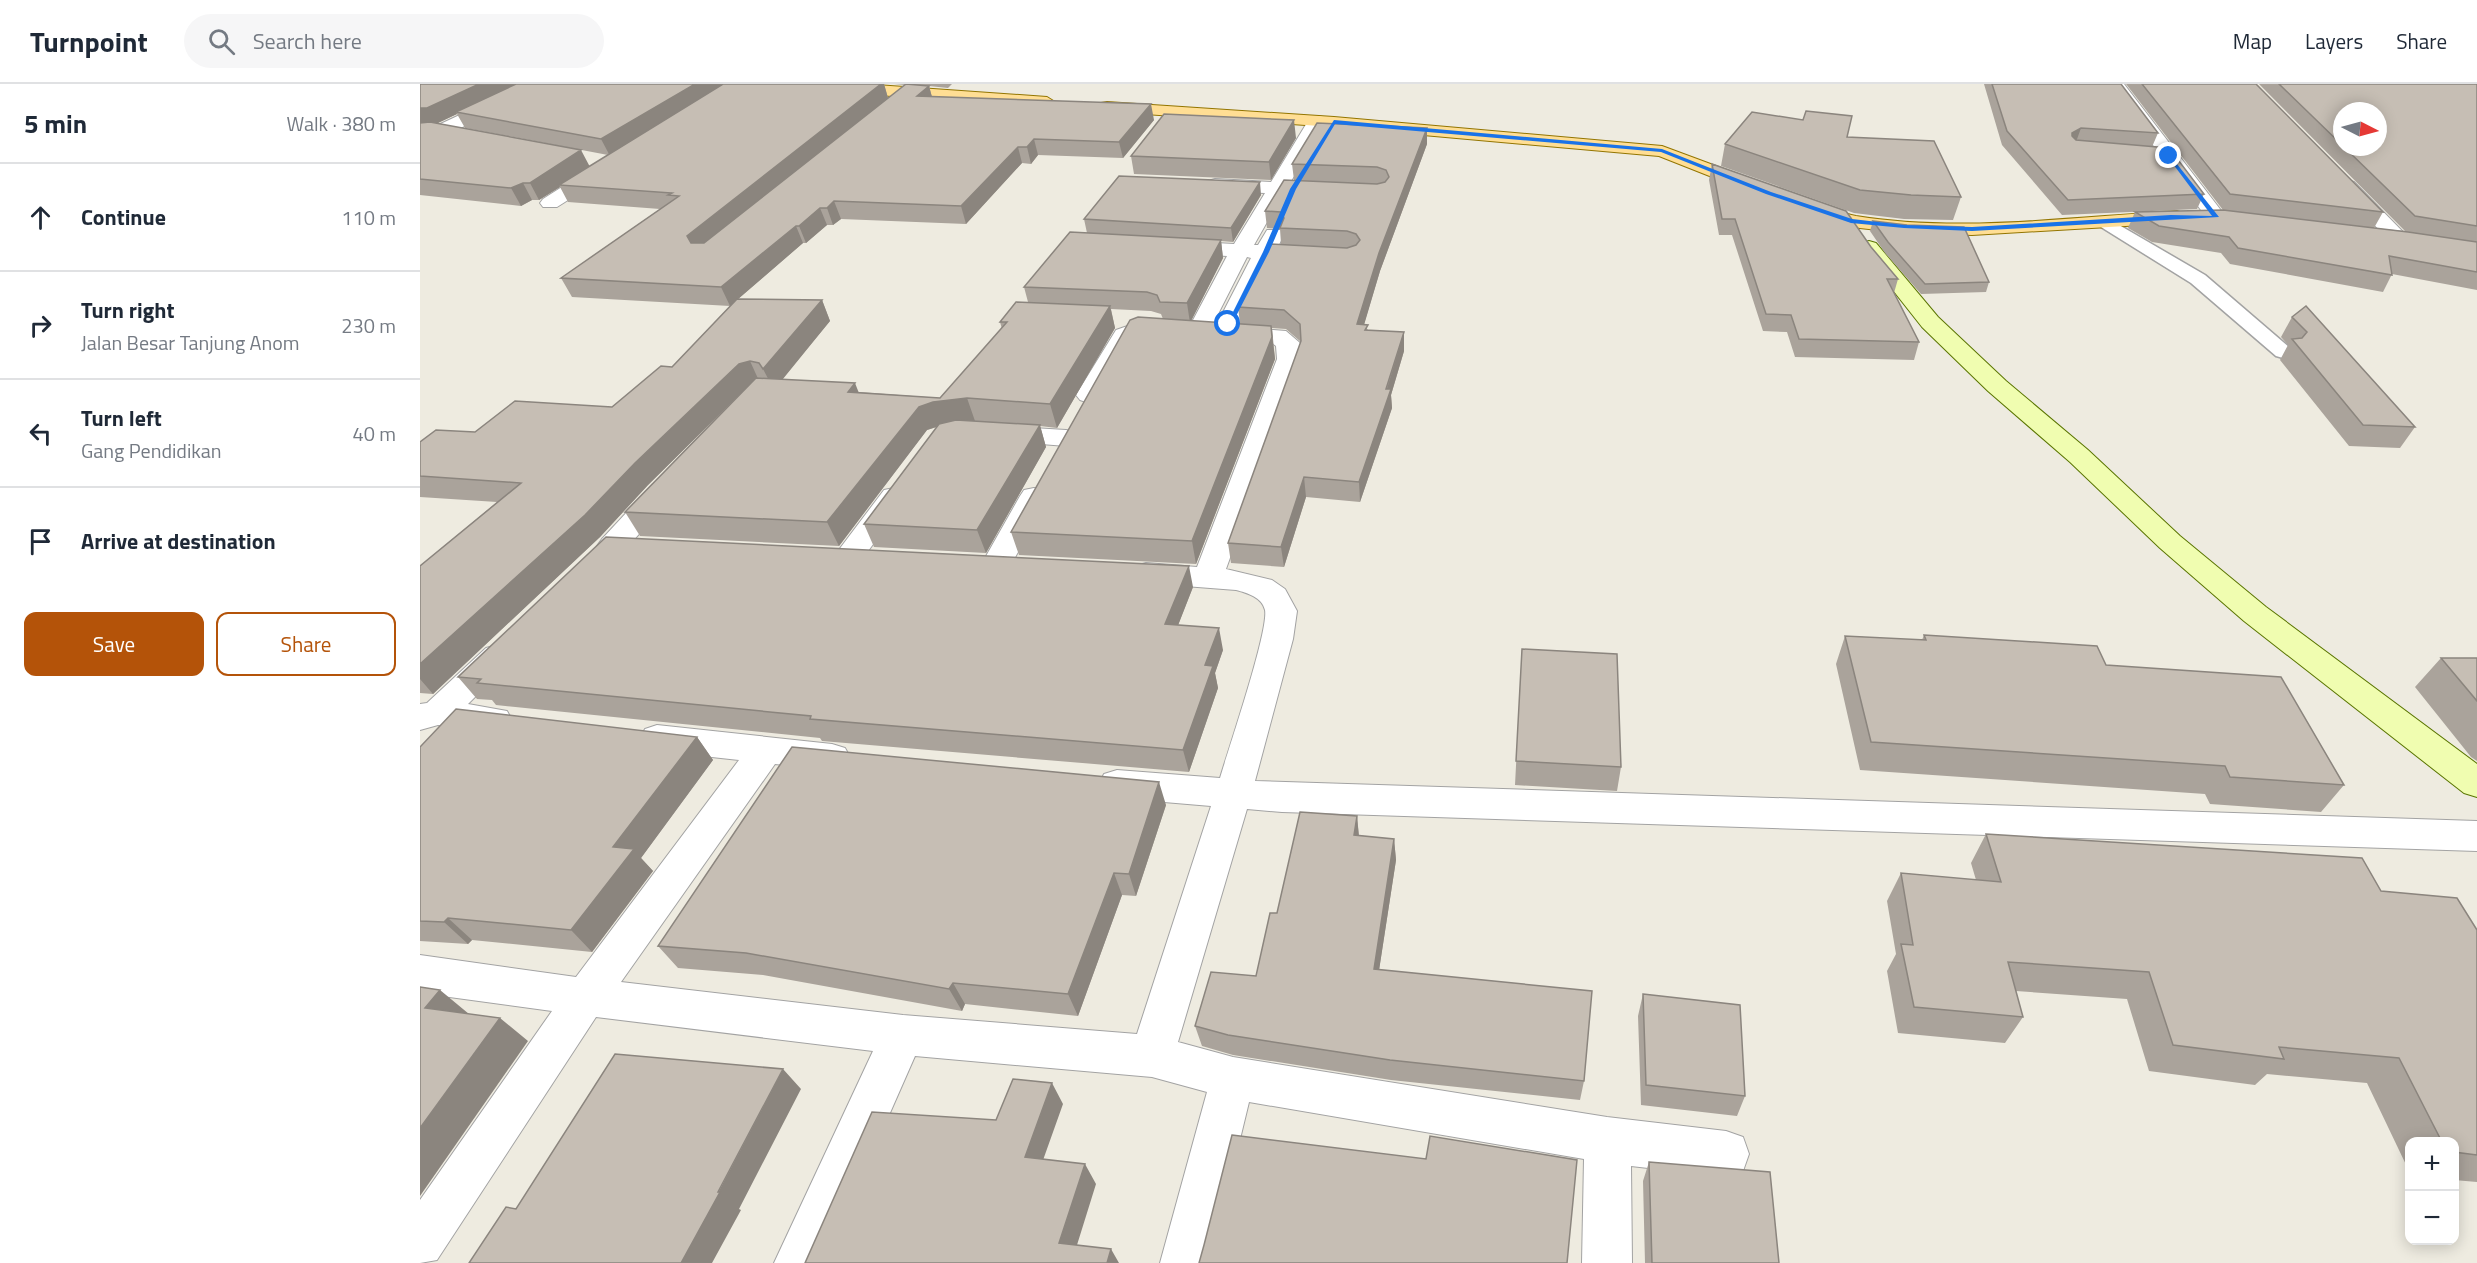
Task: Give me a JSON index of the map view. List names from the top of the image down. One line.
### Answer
{"north":"right","page":{"header":"Turnpoint","search":"Search here","nav":["Map","Layers","Share"],"heading":["5 min","Walk · 380 m"],"list":[["Continue","110 m"],["Turn right","Jalan Besar Tanjung Anom","230 m"],["Turn left","Gang Pendidikan","40 m"],"Arrive at destination"],"buttons":["Save","Share"],"map_buttons":["+","−"]}}
